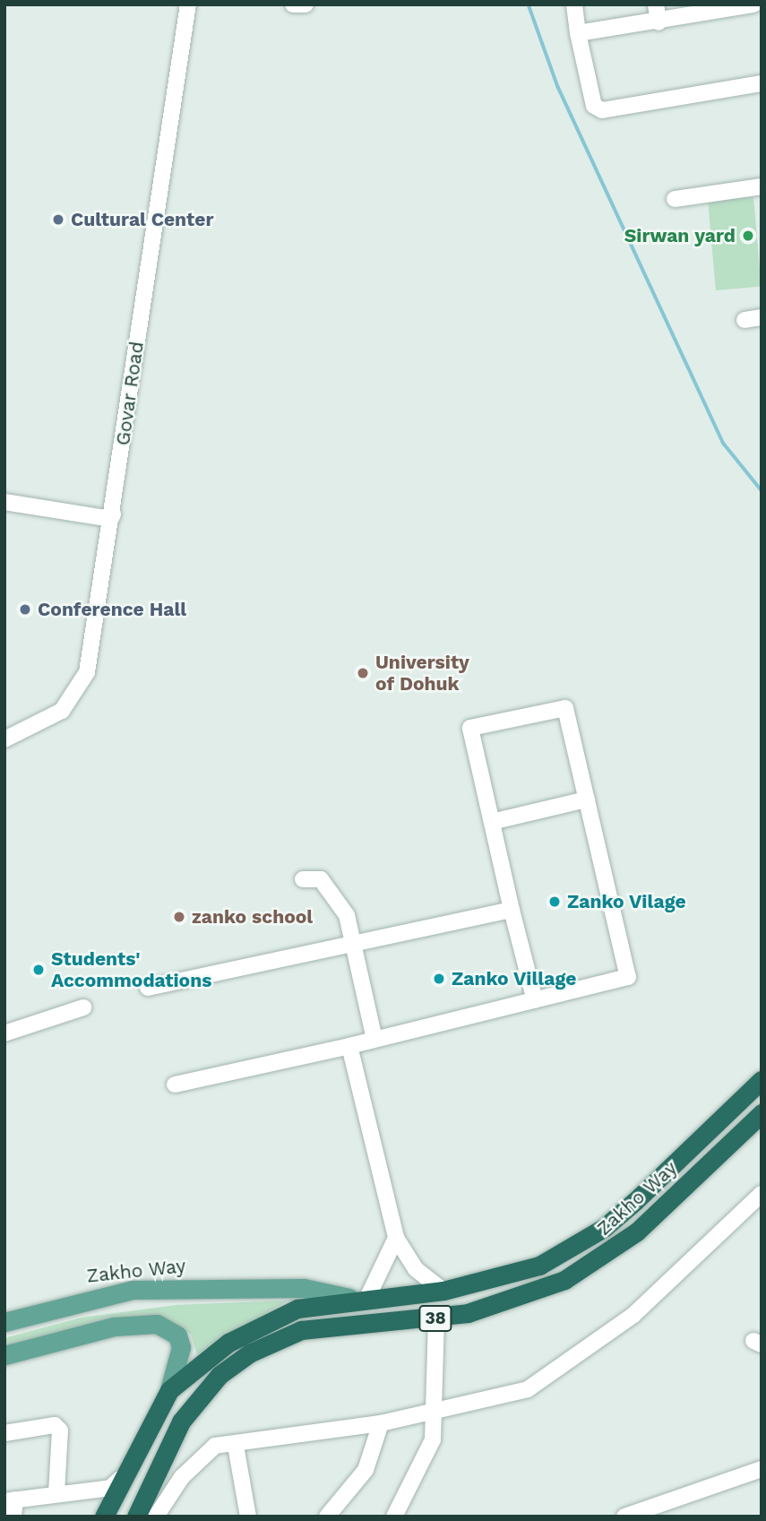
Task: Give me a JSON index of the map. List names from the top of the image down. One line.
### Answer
{"streets":{"highway":["Zakho Way","38"],"street":["Govar Road"]},"places":["Cultural Center","Sirwan yard","Conference Hall","University of Dohuk","Zanko Vilage","zanko school","Students' Accommodations","Zanko Village"]}
